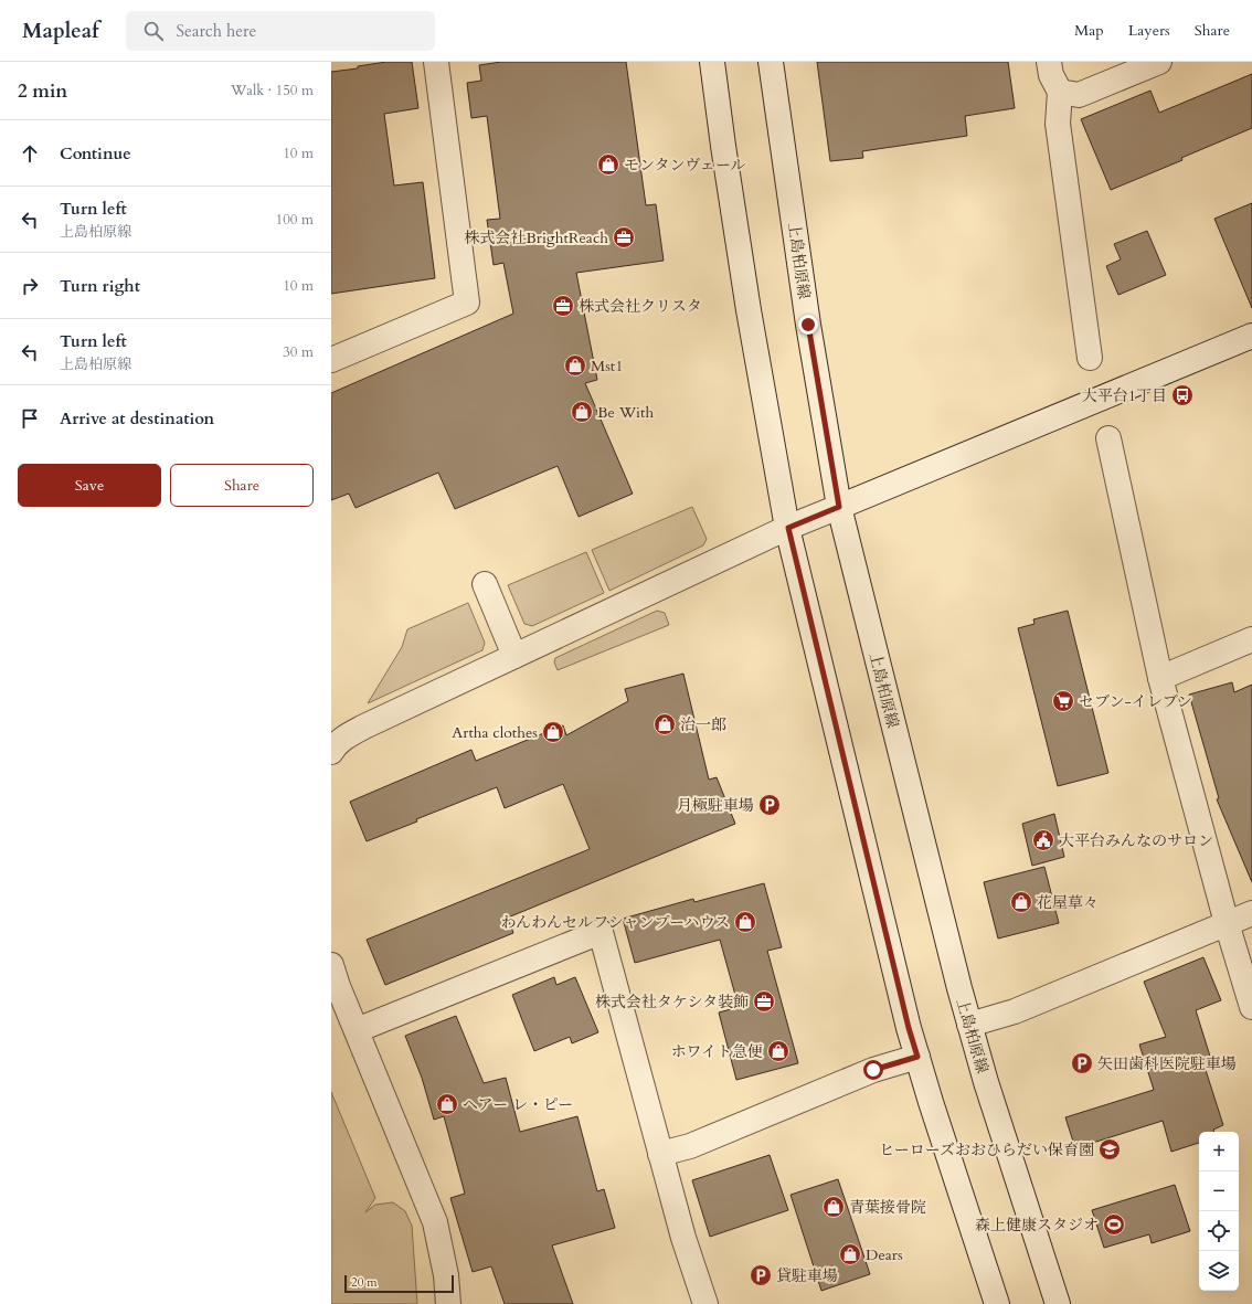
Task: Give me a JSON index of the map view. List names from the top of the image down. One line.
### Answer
{"streets":{"street":["上島柏原線"]},"places":{"shop":["モンタンヴェール","Mst1","Be With","治一郎","Artha clothes","花屋草々","わんわんセルフシャンプーハウス","ホワイト急便","ヘアー レ・ピー","青葉接骨院","Dears"],"office":["株式会社BrightReach","株式会社クリスタ","株式会社タケシタ装飾"],"bus stop":["大平台1丁目"],"supermarket":["セブン-イレブン"],"parking":["月極駐車場","矢田歯科医院駐車場","貸駐車場"],"public building":["大平台みんなのサロン"],"school or university":["ヒーローズおおひらだい保育園"],"sports":["森上健康スタジオ"]},"scale_bar":"20 m","page":{"header":"Mapleaf","search":"Search here","nav":["Map","Layers","Share"],"heading":["2 min","Walk · 150 m"],"list":[["Continue","10 m"],["Turn left","上島柏原線","100 m"],["Turn right","10 m"],["Turn left","上島柏原線","30 m"],"Arrive at destination"],"buttons":["Save","Share"],"map_buttons":["+","−"],"scale":"20 m"}}
